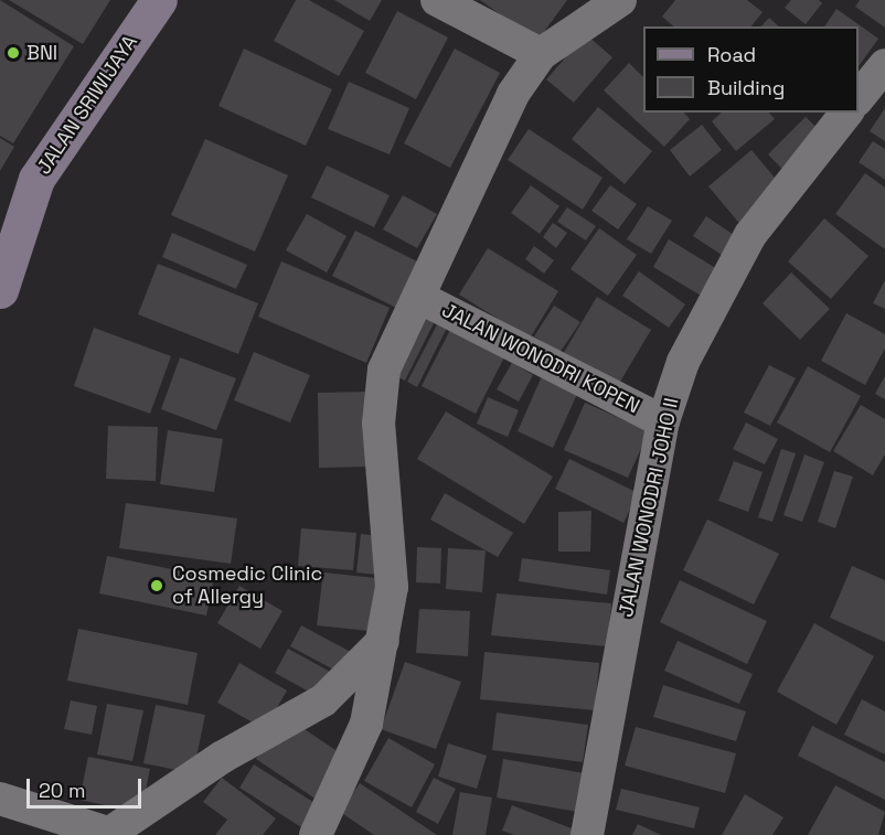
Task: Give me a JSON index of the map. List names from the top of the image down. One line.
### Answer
{"streets":{"main road":["JALAN SRIWIJAYA"],"street":["JALAN WONODRI KOPEN","JALAN WONODRI JOHO II"]},"crossings":[["JALAN WONODRI KOPEN","JALAN WONODRI JOHO II"]],"places":["BNI","Cosmedic Clinic of Allergy"],"legend":["Road","Building"],"scale_bar":"20 m"}
